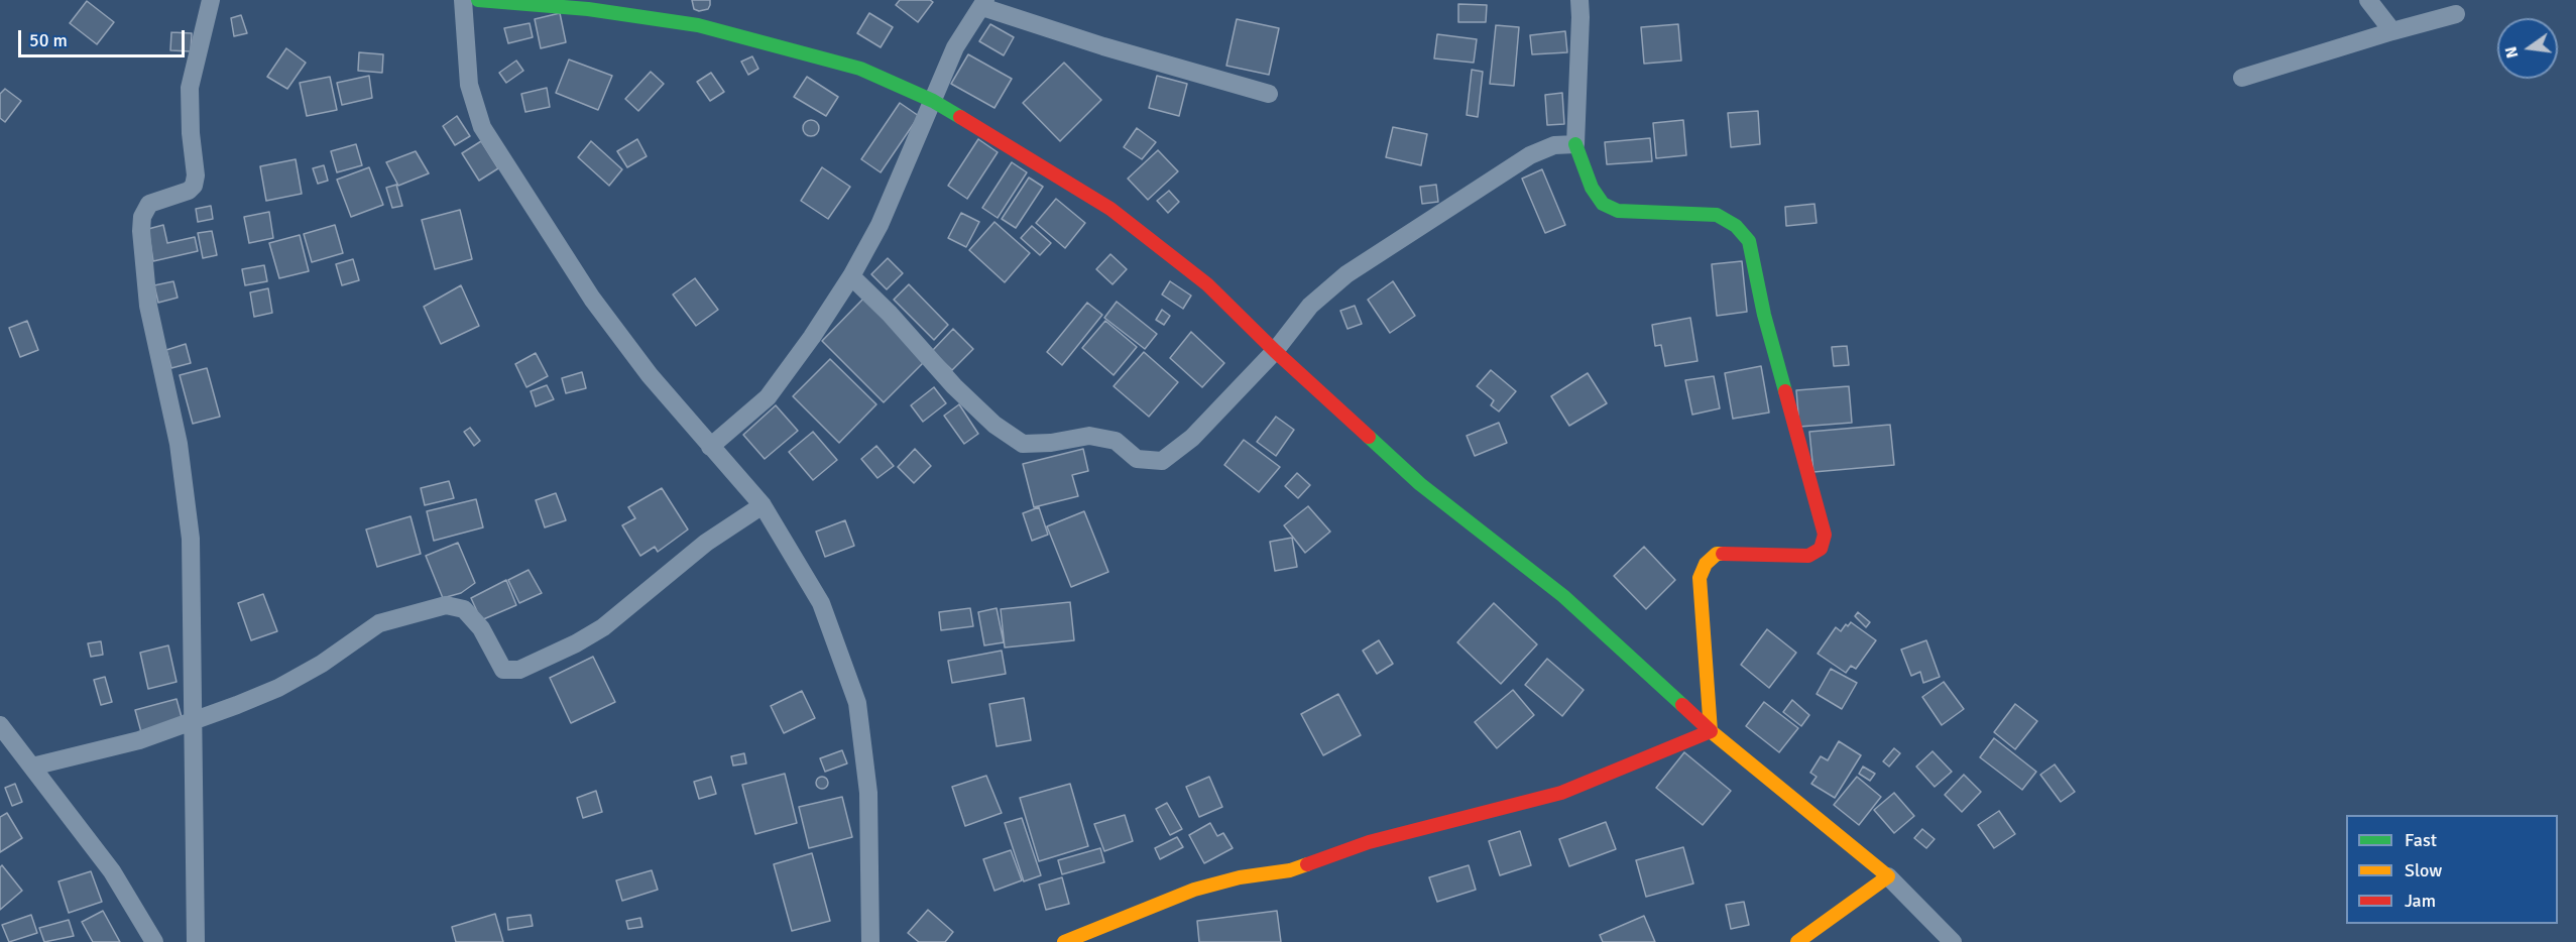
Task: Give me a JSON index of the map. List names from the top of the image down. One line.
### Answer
{"legend":["Fast","Slow","Jam"],"scale_bar":"50 m","north":"left"}
